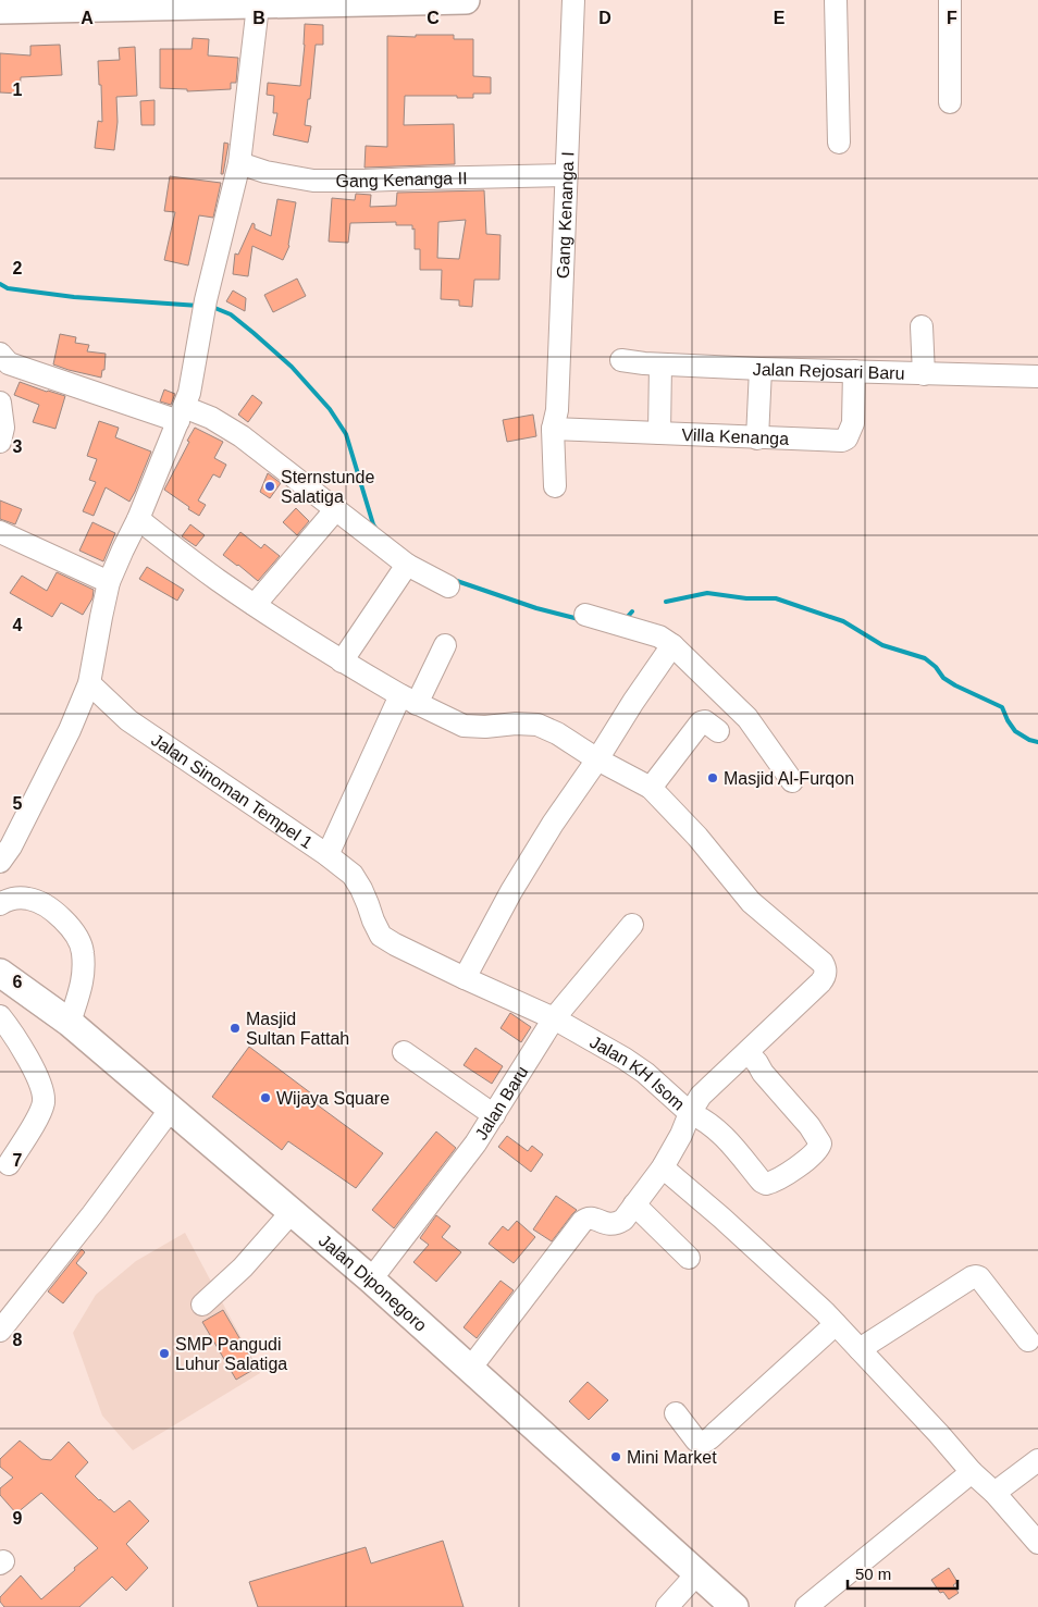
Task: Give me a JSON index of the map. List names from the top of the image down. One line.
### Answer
{"streets":{"main road":["Jalan Diponegoro"],"street":["Gang Kenanga II","Gang Kenanga I","Jalan Rejosari Baru","Villa Kenanga","Jalan Sinoman Tempel 1","Jalan KH Isom","Jalan Baru"]},"crossings":[["Gang Kenanga II","Gang Kenanga I"],["Gang Kenanga I","Villa Kenanga"],["Jalan Rejosari Baru","Villa Kenanga"],["Jalan Sinoman Tempel 1","Jalan KH Isom"],["Jalan KH Isom","Jalan Baru"],["Jalan KH Isom","Jalan Diponegoro"],["Jalan Baru","Jalan Diponegoro"]],"places":["Sternstunde Salatiga","Masjid Al-Furqon","Masjid Sultan Fattah","Wijaya Square","SMP Pangudi Luhur Salatiga","Mini Market"],"scale_bar":"50 m","grid":{"columns":["A","B","C","D","E","F"],"rows":["1","2","3","4","5","6","7","8","9"]}}
